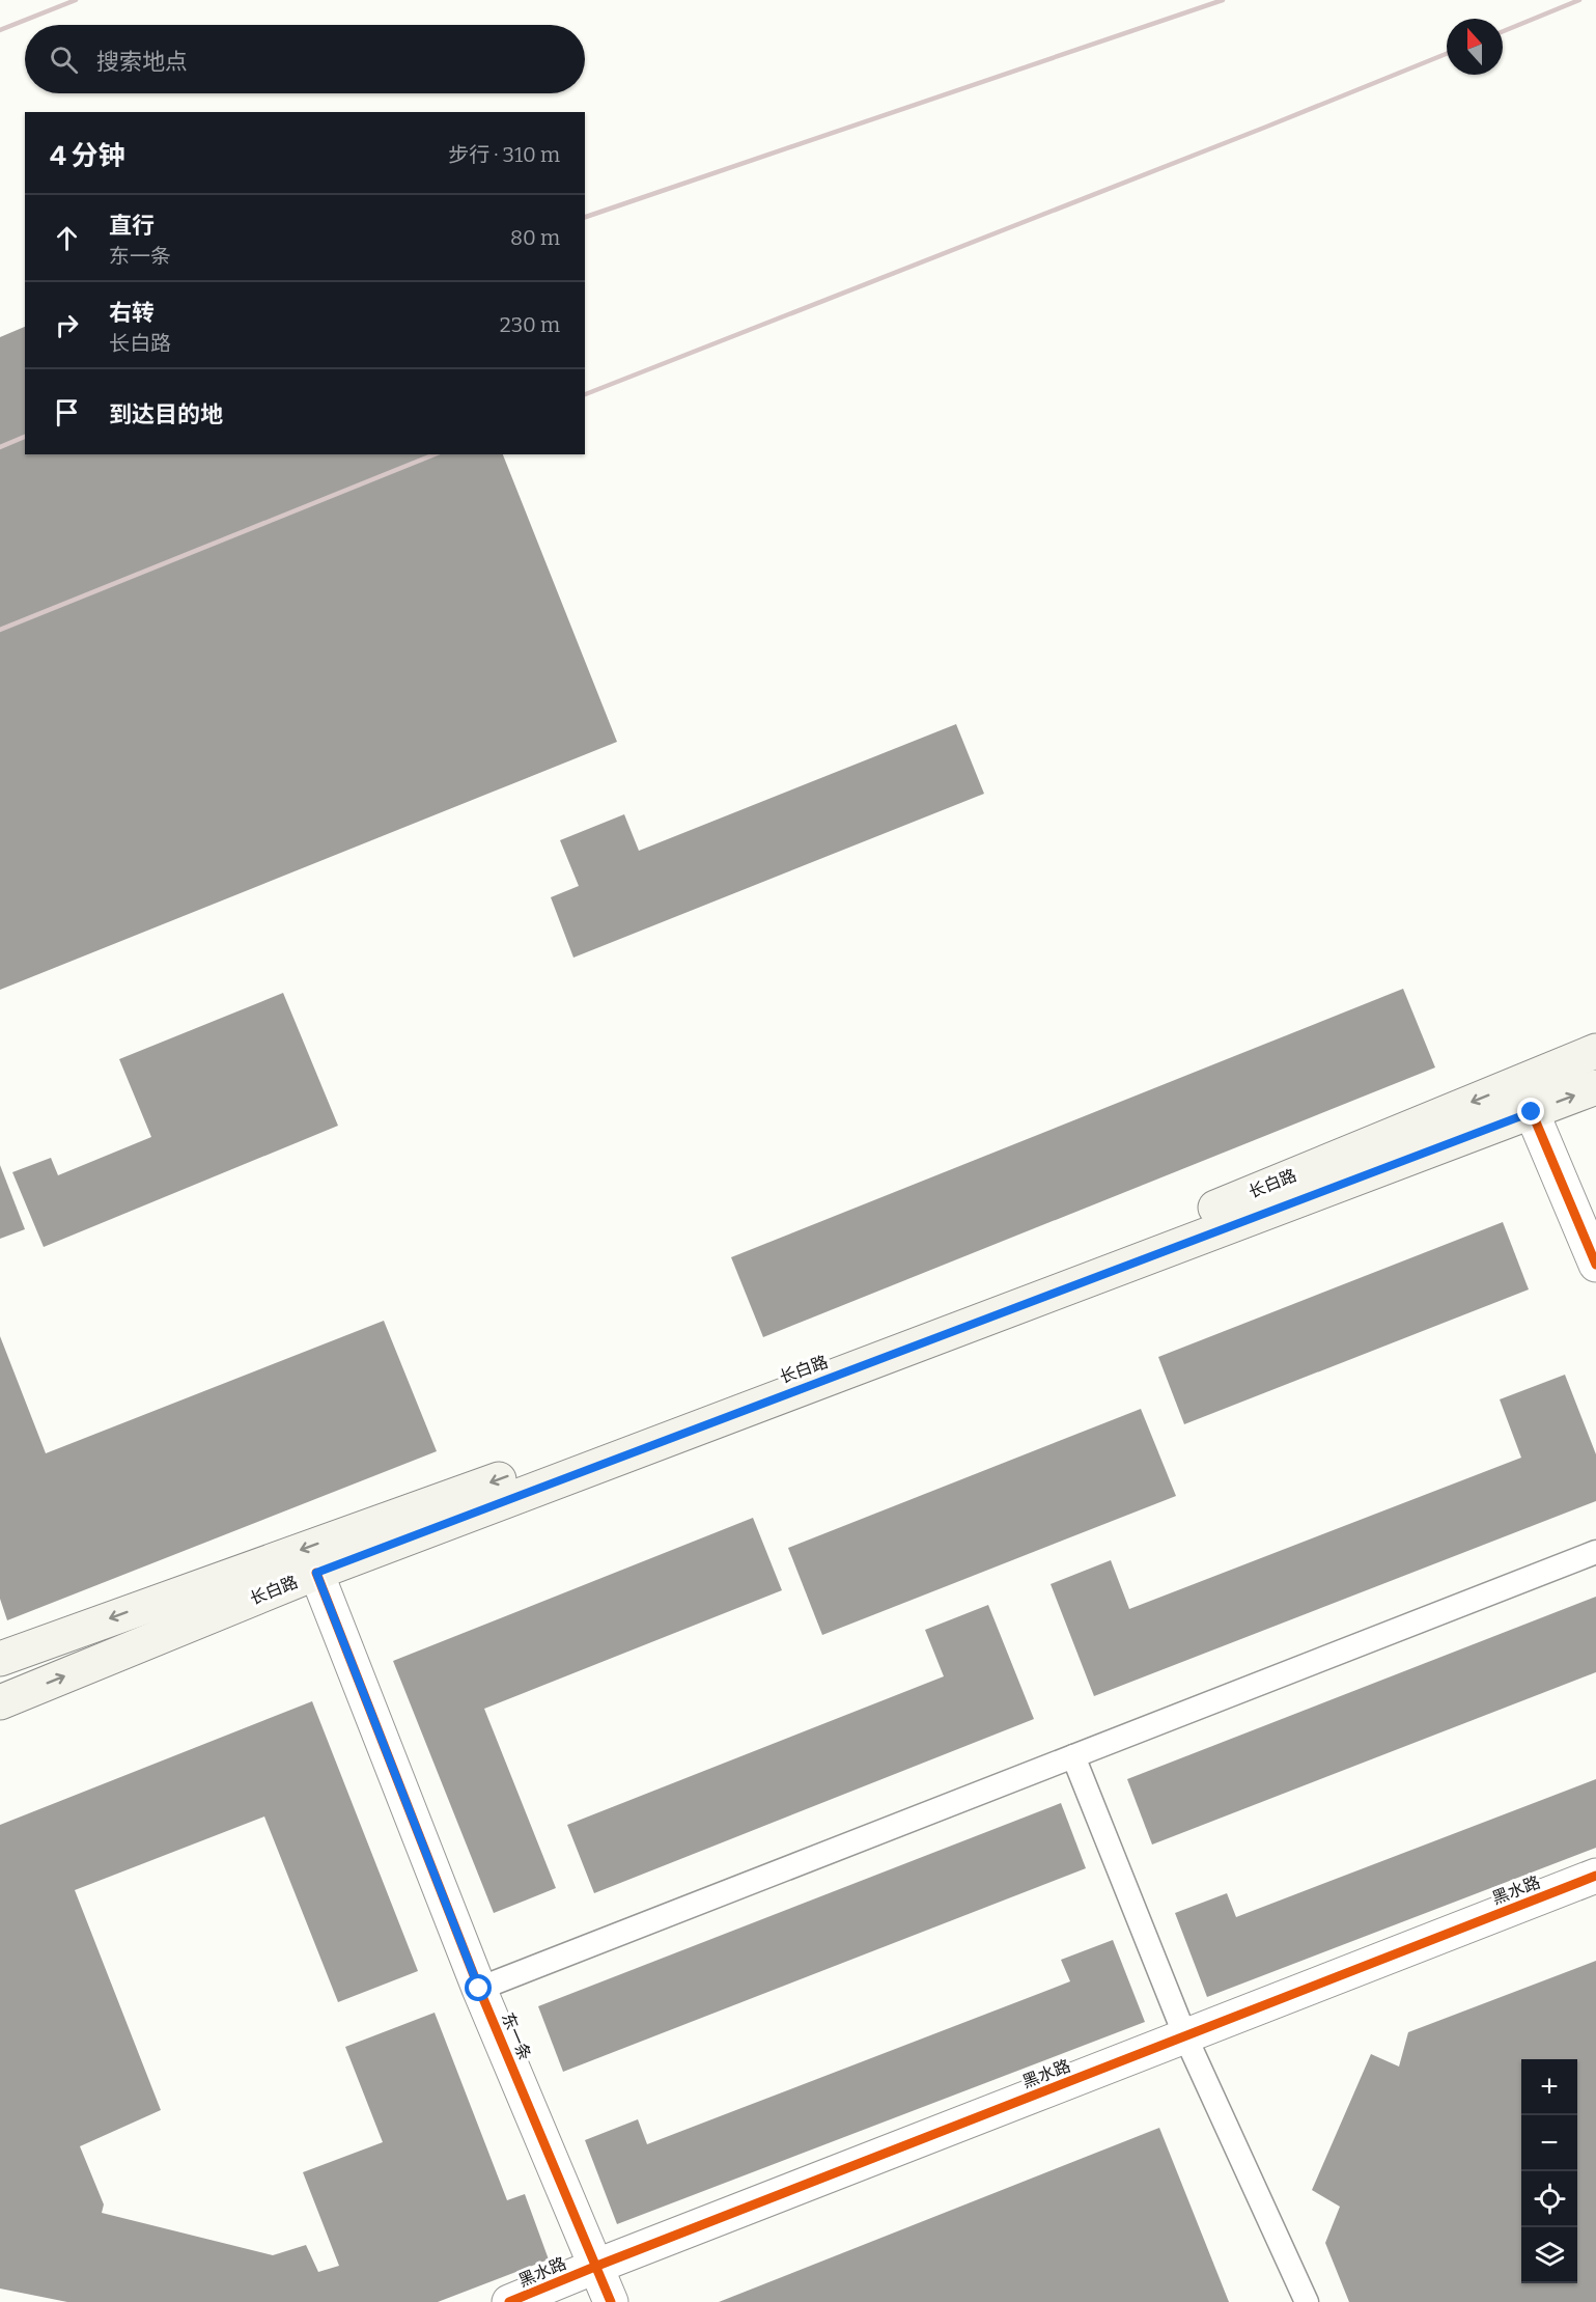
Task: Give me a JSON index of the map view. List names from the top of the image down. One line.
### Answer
{"streets":{"main road":["长白路"],"street":["黑水路","东一条"]},"crossings":[["长白路","东一条"],["黑水路","东一条"]],"north":"top","page":{"search":"搜索地点","heading":["4 分钟","步行 · 310 m"],"list":[["直行","东一条","80 m"],["右转","长白路","230 m"],"到达目的地"],"map_buttons":["+","−"]}}
